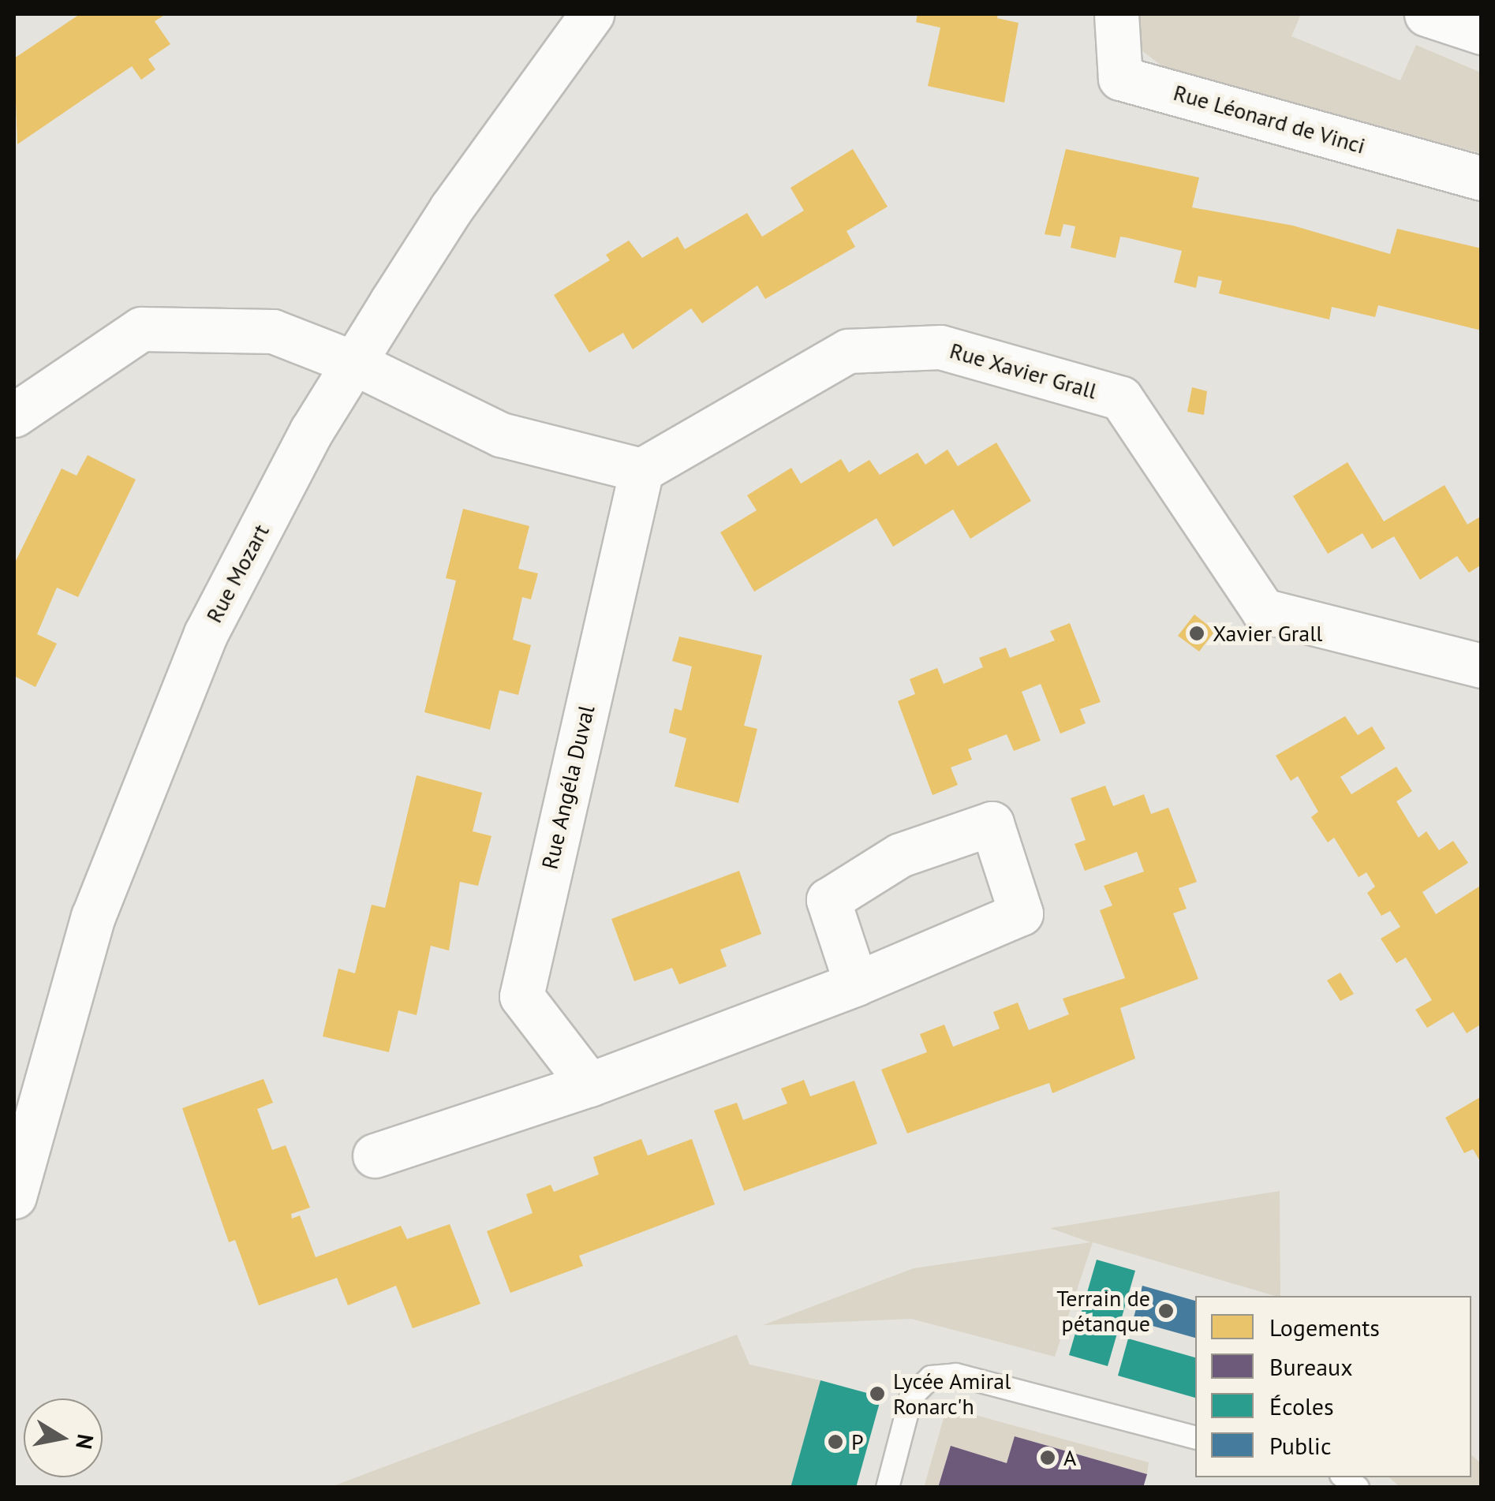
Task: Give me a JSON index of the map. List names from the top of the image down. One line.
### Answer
{"streets":{"street":["Rue Léonard de Vinci","Rue Xavier Grall","Rue Mozart","Rue Angéla Duval"]},"crossings":[["Rue Xavier Grall","Rue Angéla Duval"]],"places":["Xavier Grall","Terrain de pétanque","Lycée Amiral Ronarc'h","P","A"],"legend":["Logements","Bureaux","Écoles","Public"],"north":"right"}
